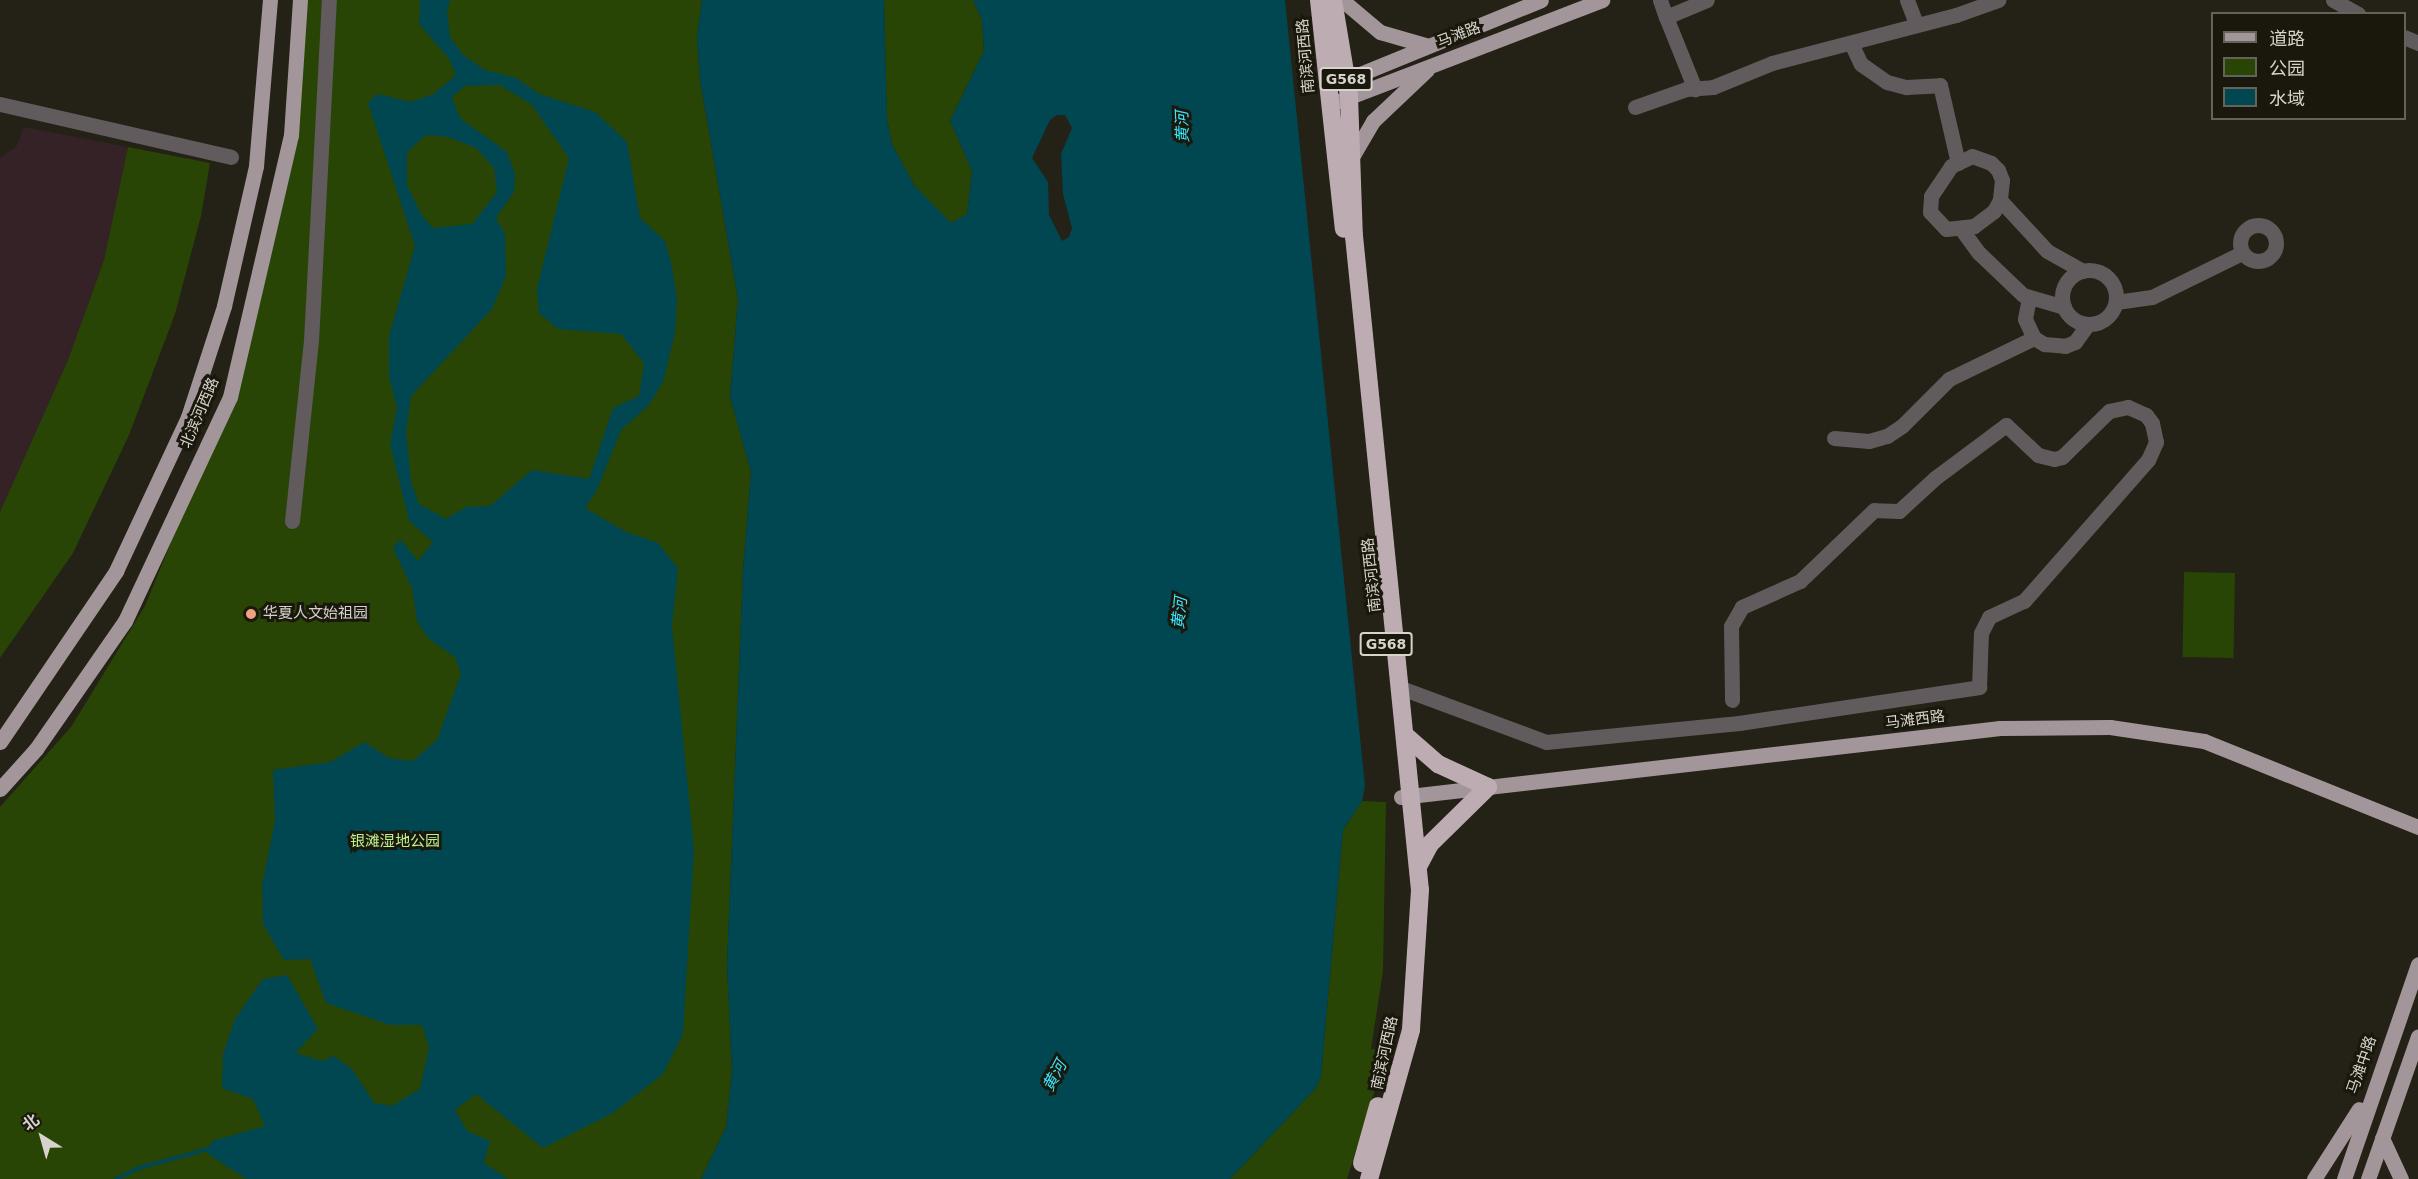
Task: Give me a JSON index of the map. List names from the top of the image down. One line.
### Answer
{"streets":{"highway":["南滨河西路","G568"],"main road":["马滩路","北滨河西路","马滩西路","马滩中路"]},"crossings":[["马滩路","南滨河西路"],["南滨河西路","马滩西路"]],"water":["黄河"],"parks":["银滩湿地公园"],"places":["华夏人文始祖园"],"legend":["道路","公园","水域"],"north":"top left"}
